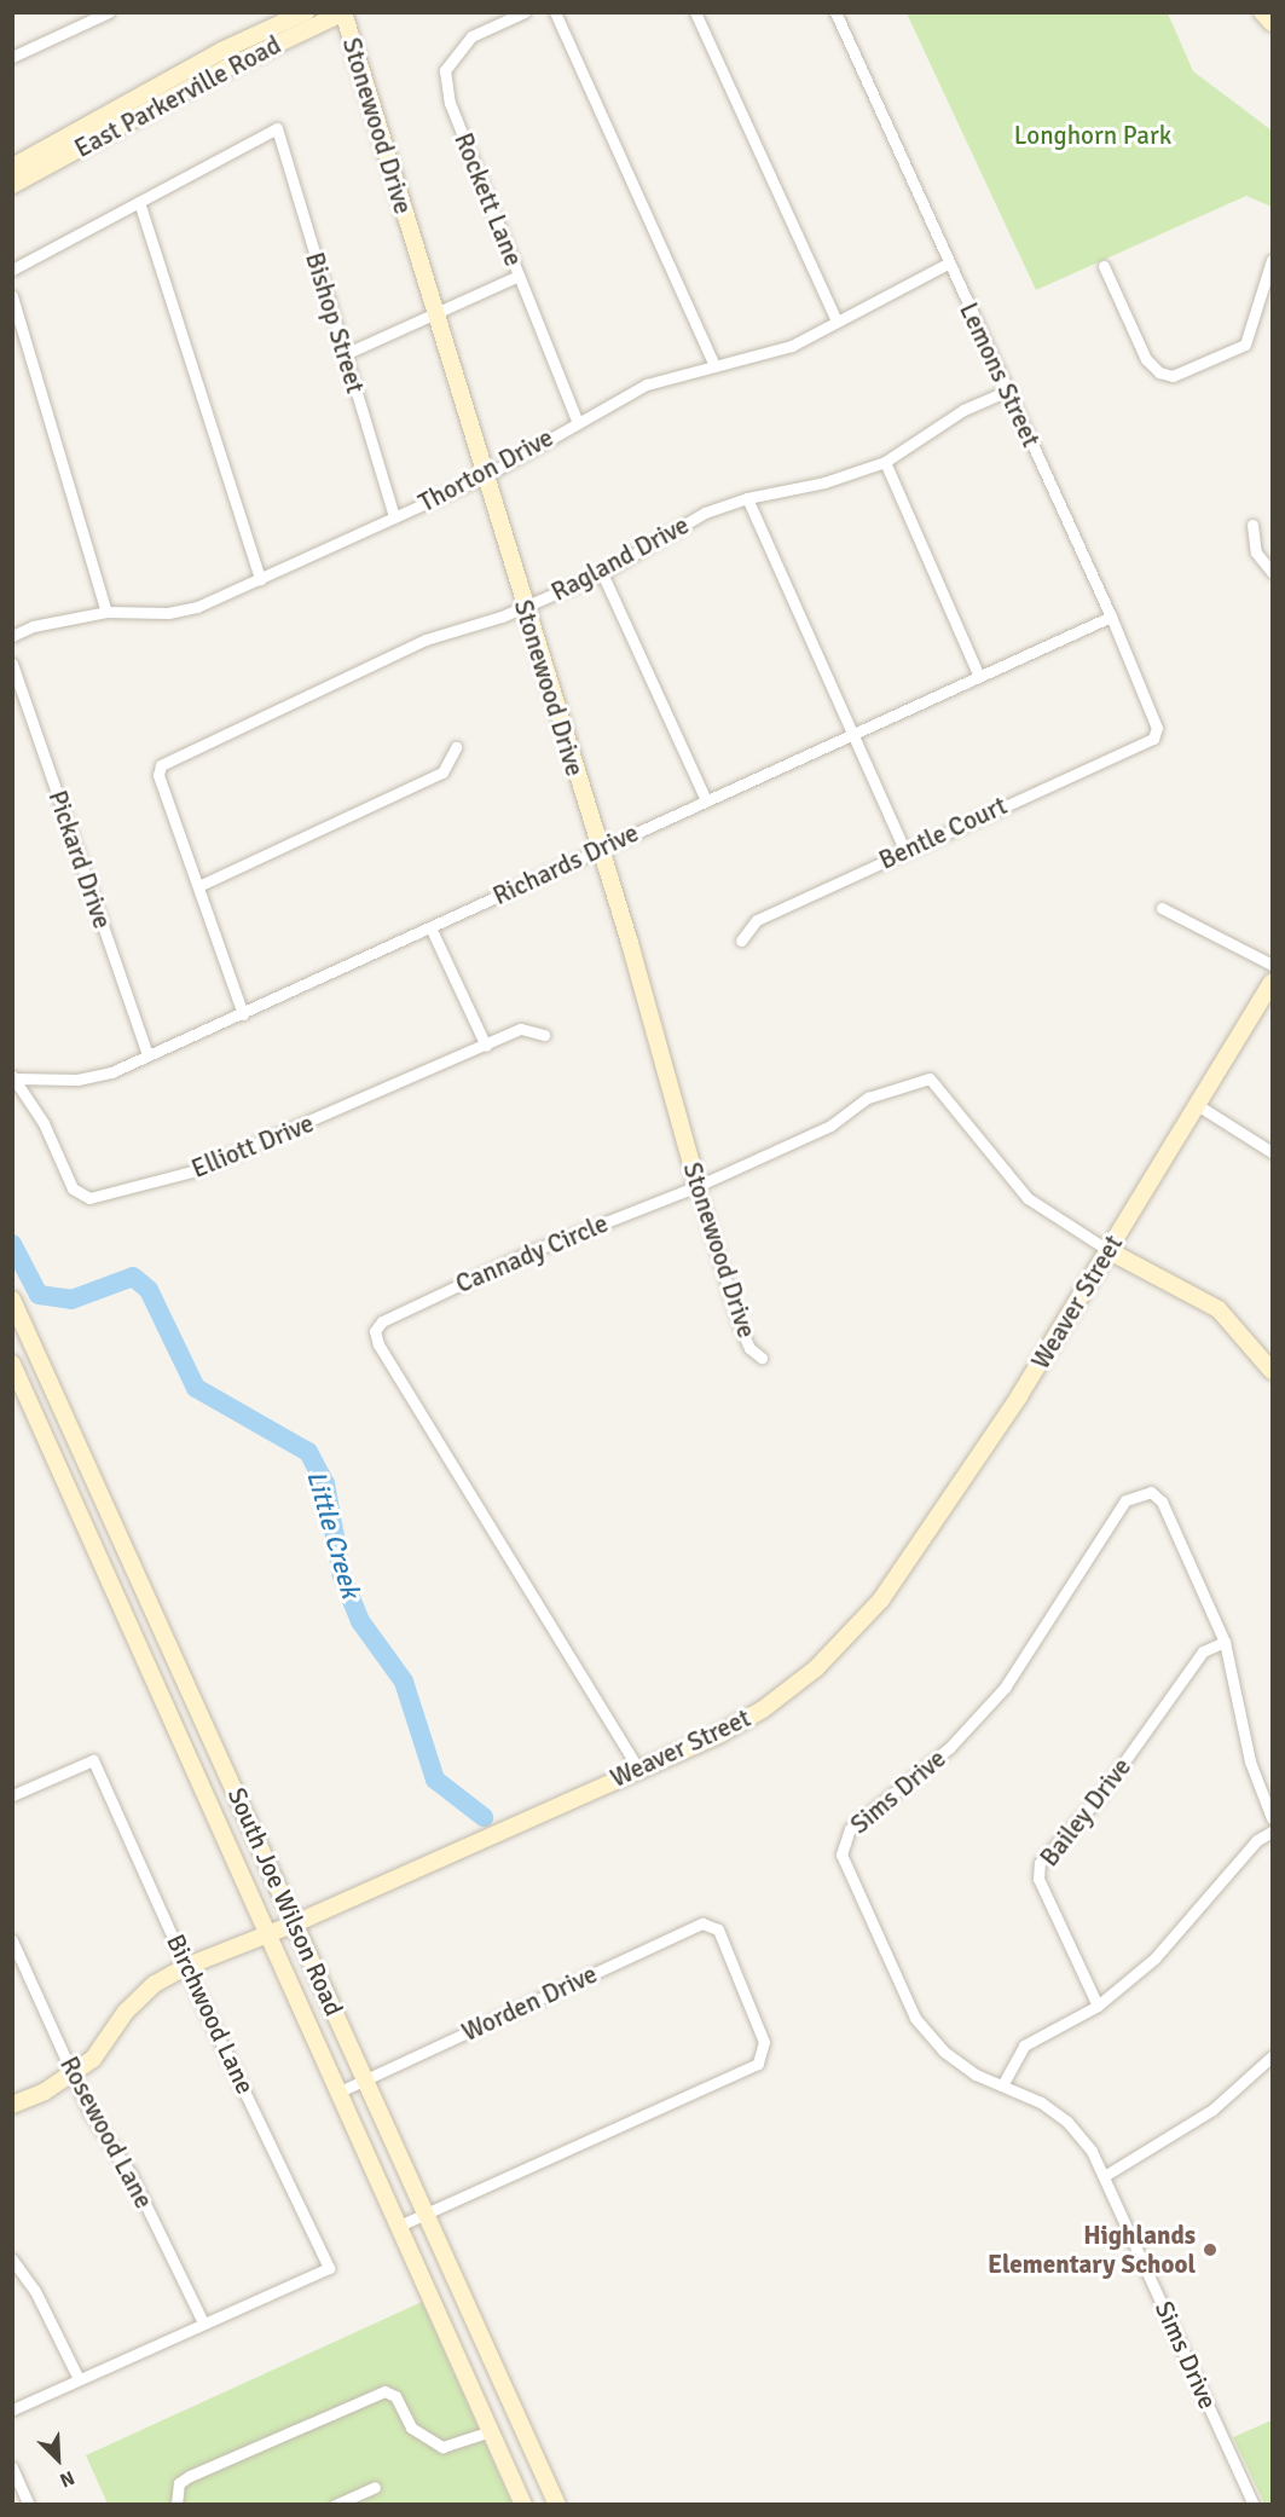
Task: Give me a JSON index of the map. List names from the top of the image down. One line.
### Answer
{"streets":{"main road":["East Parkerville Road","Stonewood Drive","Weaver Street","South Joe Wilson Road"],"street":["Rockett Lane","Bishop Street","Lemons Street","Thorton Drive","Ragland Drive","Bentle Court","Pickard Drive","Richards Drive","Elliott Drive","Cannady Circle","Sims Drive","Bailey Drive","Worden Drive","Birchwood Lane","Rosewood Lane"]},"crossings":[["East Parkerville Road","Stonewood Drive"],["Stonewood Drive","Thorton Drive"],["Stonewood Drive","Ragland Drive"],["Stonewood Drive","Richards Drive"],["Stonewood Drive","Cannady Circle"],["Rockett Lane","Thorton Drive"],["Bishop Street","Thorton Drive"],["Lemons Street","Thorton Drive"],["Lemons Street","Ragland Drive"],["Lemons Street","Bentle Court"],["Lemons Street","Richards Drive"],["Pickard Drive","Richards Drive"],["Richards Drive","Elliott Drive"],["Cannady Circle","Weaver Street"],["Weaver Street","South Joe Wilson Road"],["Weaver Street","Birchwood Lane"],["Weaver Street","Rosewood Lane"],["Sims Drive","Bailey Drive"],["South Joe Wilson Road","Worden Drive"],["Birchwood Lane","Rosewood Lane"]],"water":["Little Creek"],"parks":["Longhorn Park"],"places":["Highlands Elementary School"],"north":"bottom right"}
